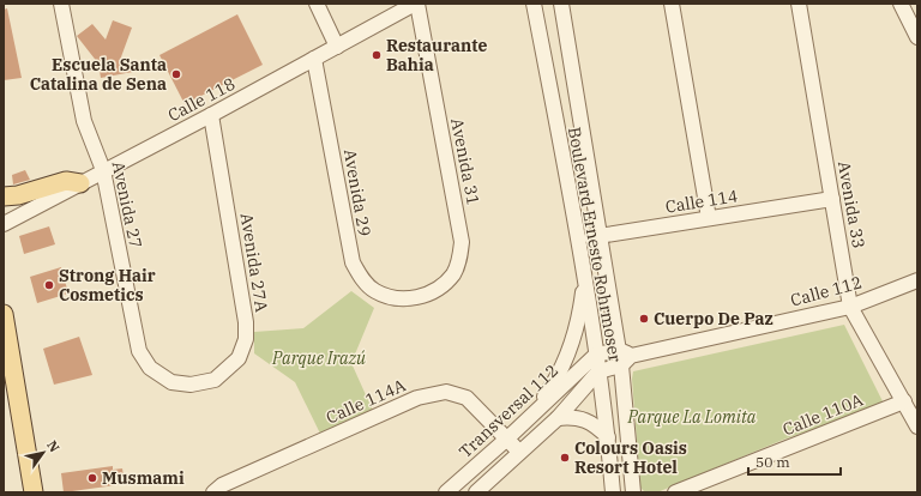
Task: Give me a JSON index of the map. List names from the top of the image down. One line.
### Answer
{"streets":{"street":["Calle 118","Avenida 31","Avenida 29","Calle 114","Avenida 27","Avenida 33","Boulevard Ernesto Rohrmoser","Avenida 27A","Calle 112","Calle 114A","Transversal 112","Calle 110A"]},"crossings":[["Calle 118","Avenida 31"],["Calle 118","Avenida 29"],["Calle 118","Avenida 27"],["Calle 118","Avenida 27A"],["Avenida 31","Avenida 29"],["Calle 114","Avenida 33"],["Calle 114","Boulevard Ernesto Rohrmoser"],["Avenida 27","Avenida 27A"],["Avenida 33","Calle 112"],["Avenida 33","Calle 110A"],["Boulevard Ernesto Rohrmoser","Calle 112"],["Boulevard Ernesto Rohrmoser","Transversal 112"],["Calle 112","Transversal 112"],["Calle 114A","Transversal 112"]],"parks":["Parque Irazú","Parque La Lomita"],"places":["Restaurante Bahia","Escuela Santa Catalina de Sena","Strong Hair Cosmetics","Cuerpo De Paz","Colours Oasis Resort Hotel","Musmami"],"scale_bar":"50 m","north":"top right"}
